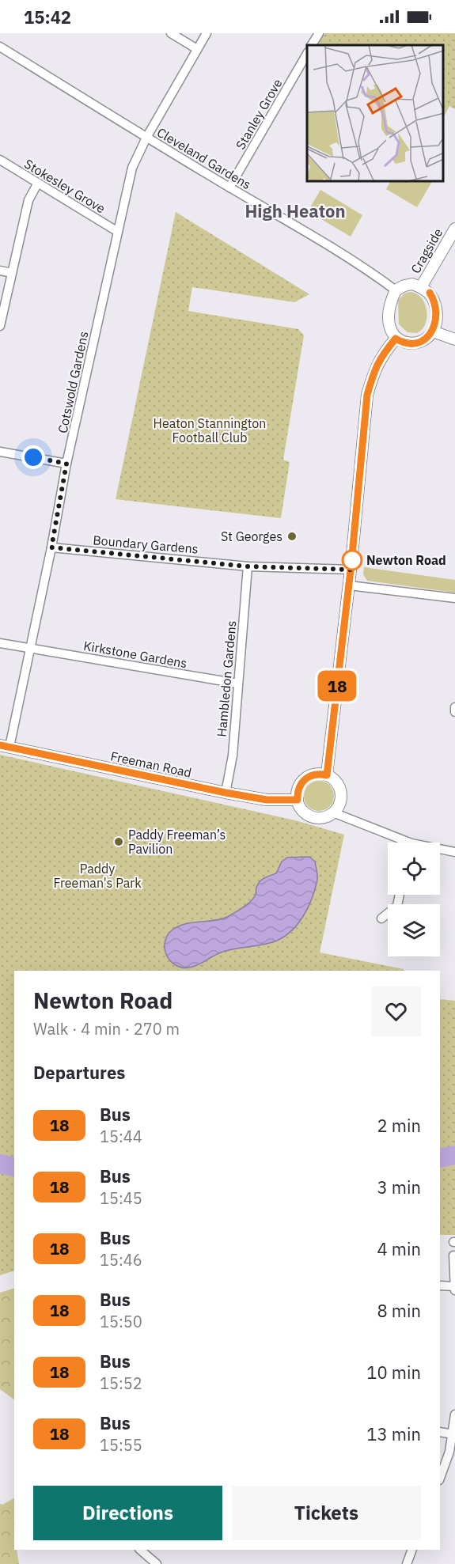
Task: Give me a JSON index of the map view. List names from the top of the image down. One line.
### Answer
{"streets":{"street":["Stanley Grove","Cleveland Gardens","Stokesley Grove","Cragside","Cotswold Gardens","Boundary Gardens","Kirkstone Gardens","Hambledon Gardens","Freeman Road"]},"crossings":[["Stanley Grove","Cleveland Gardens"],["Cleveland Gardens","Cragside"],["Cleveland Gardens","Cotswold Gardens"],["Stokesley Grove","Cotswold Gardens"],["Cotswold Gardens","Boundary Gardens"],["Cotswold Gardens","Kirkstone Gardens"],["Cotswold Gardens","Freeman Road"],["Boundary Gardens","Hambledon Gardens"],["Kirkstone Gardens","Hambledon Gardens"],["Hambledon Gardens","Freeman Road"]],"districts":["High Heaton"],"parks":["Heaton Stannington Football Club","Paddy Freeman's Park"],"places":["St Georges","Newton Road","Paddy Freeman’s Pavilion"],"lines":["bus line 18"],"page":{"status":"15:42","on_map":"18","heading":[["Newton Road","Walk · 4 min · 270 m"],"Departures"],"list":[{"mark":"18","name":"Bus","note":"15:44","value":"2 min"},{"mark":"18","name":"Bus","note":"15:45","value":"3 min"},{"mark":"18","name":"Bus","note":"15:46","value":"4 min"},{"mark":"18","name":"Bus","note":"15:50","value":"8 min"},{"mark":"18","name":"Bus","note":"15:52","value":"10 min"},{"mark":"18","name":"Bus","note":"15:55","value":"13 min"}],"buttons":["Directions","Tickets"]}}
